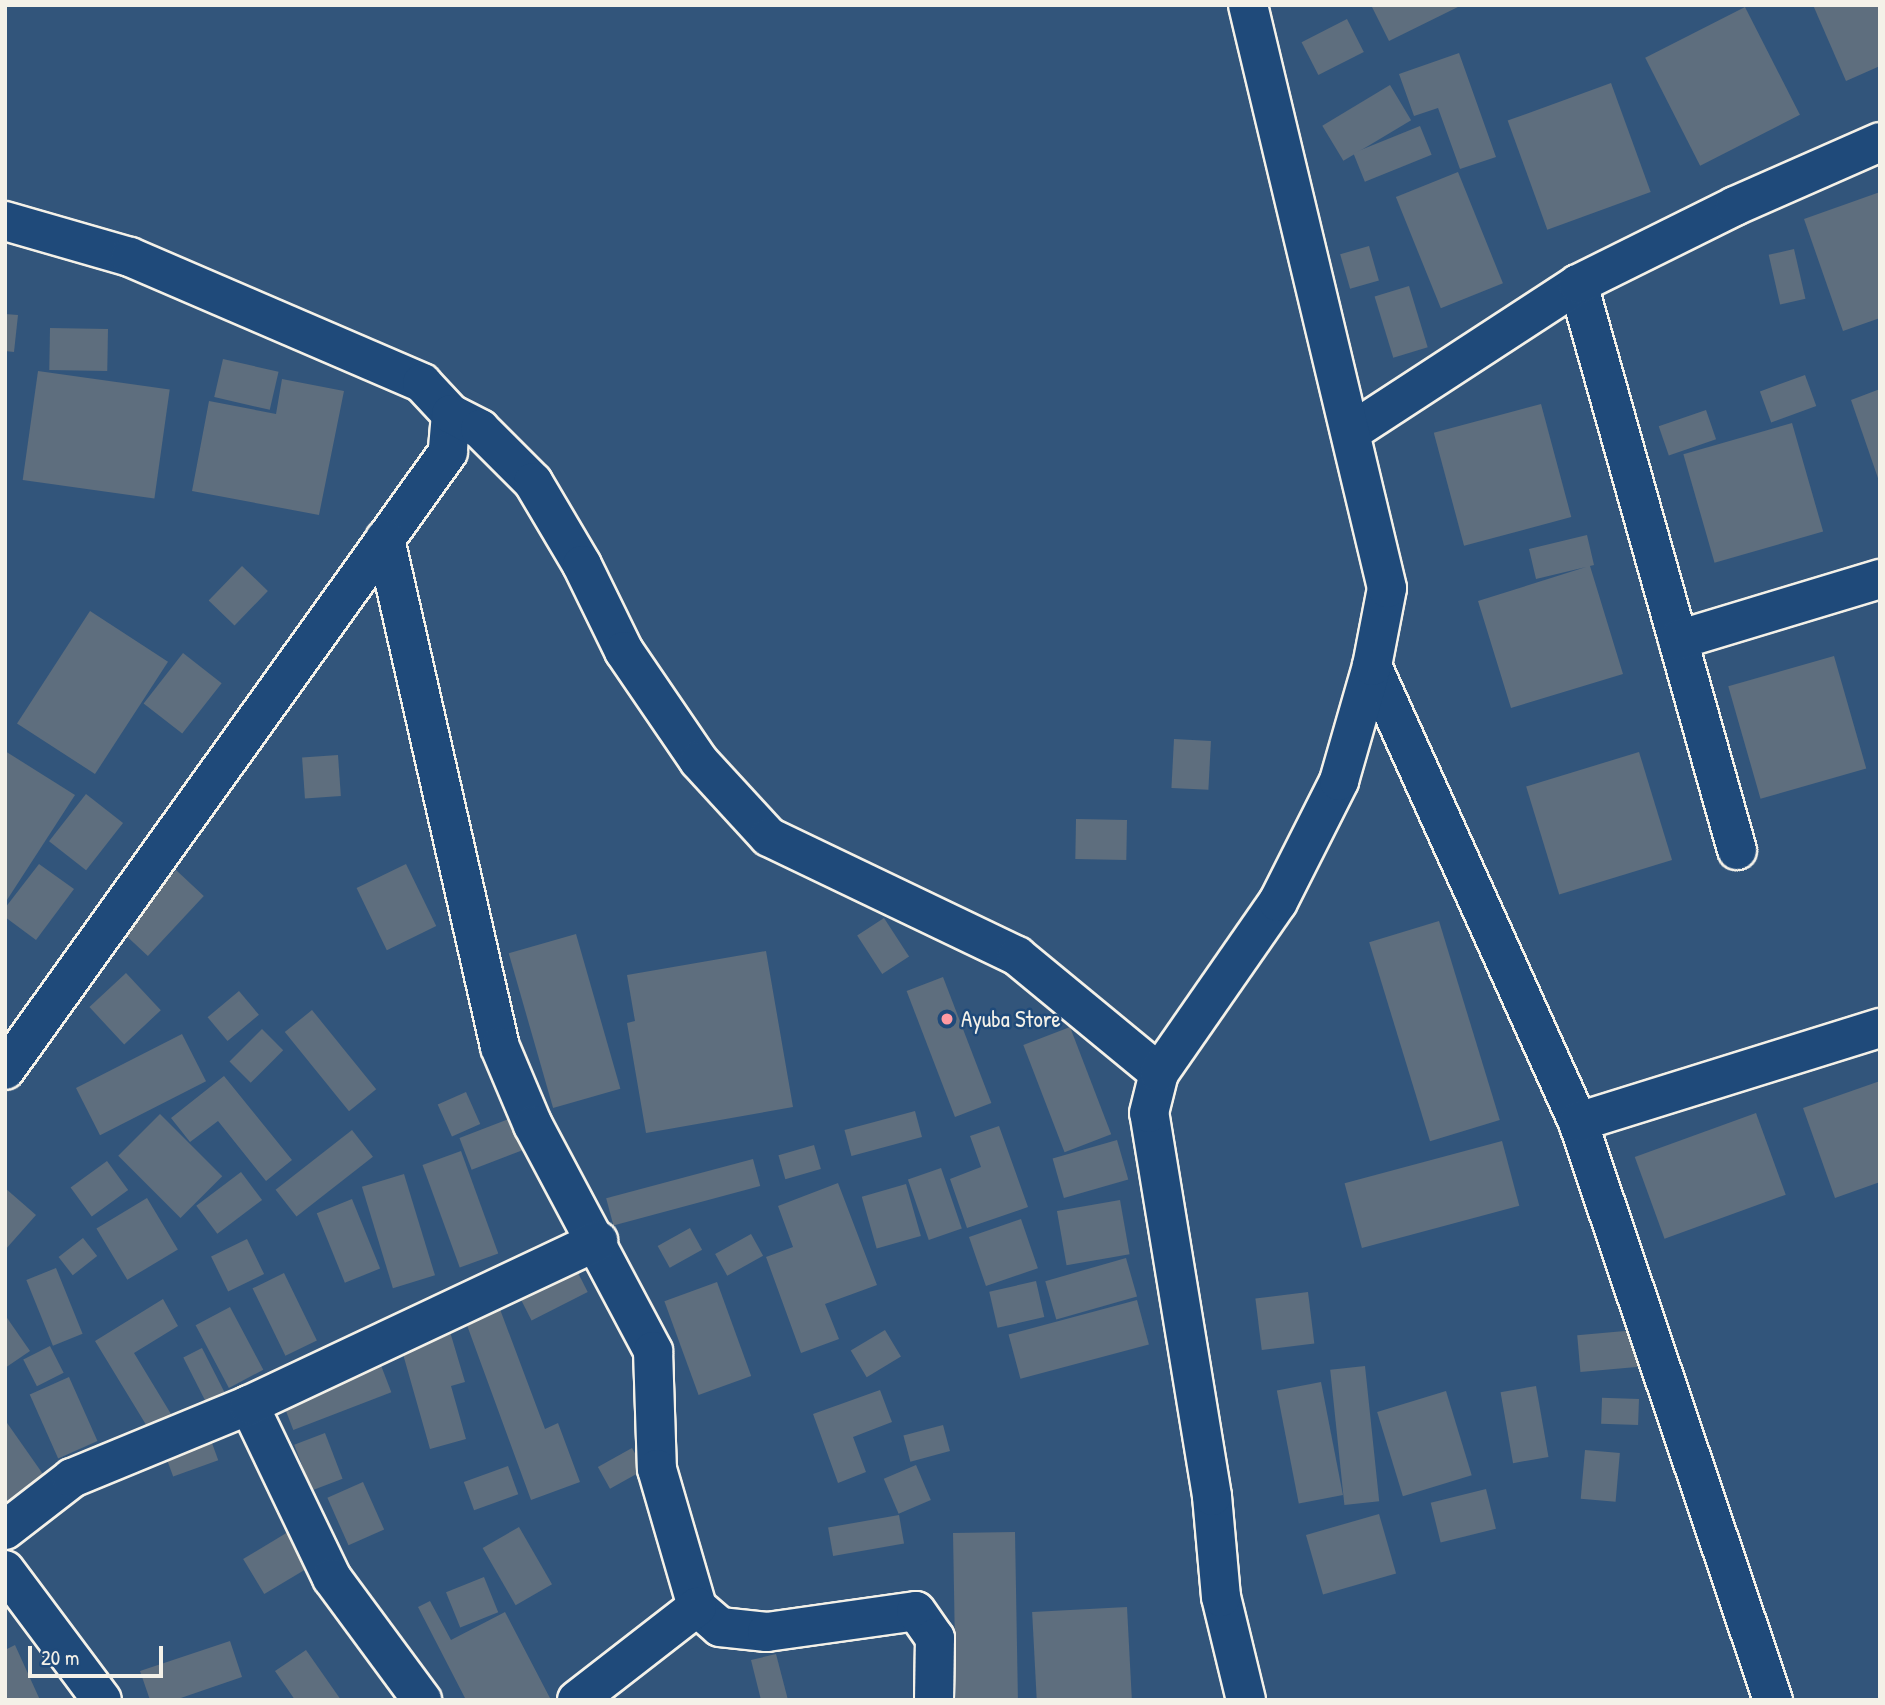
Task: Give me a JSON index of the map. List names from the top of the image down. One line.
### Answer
{"places":["Ayuba Store"],"scale_bar":"20 m"}
